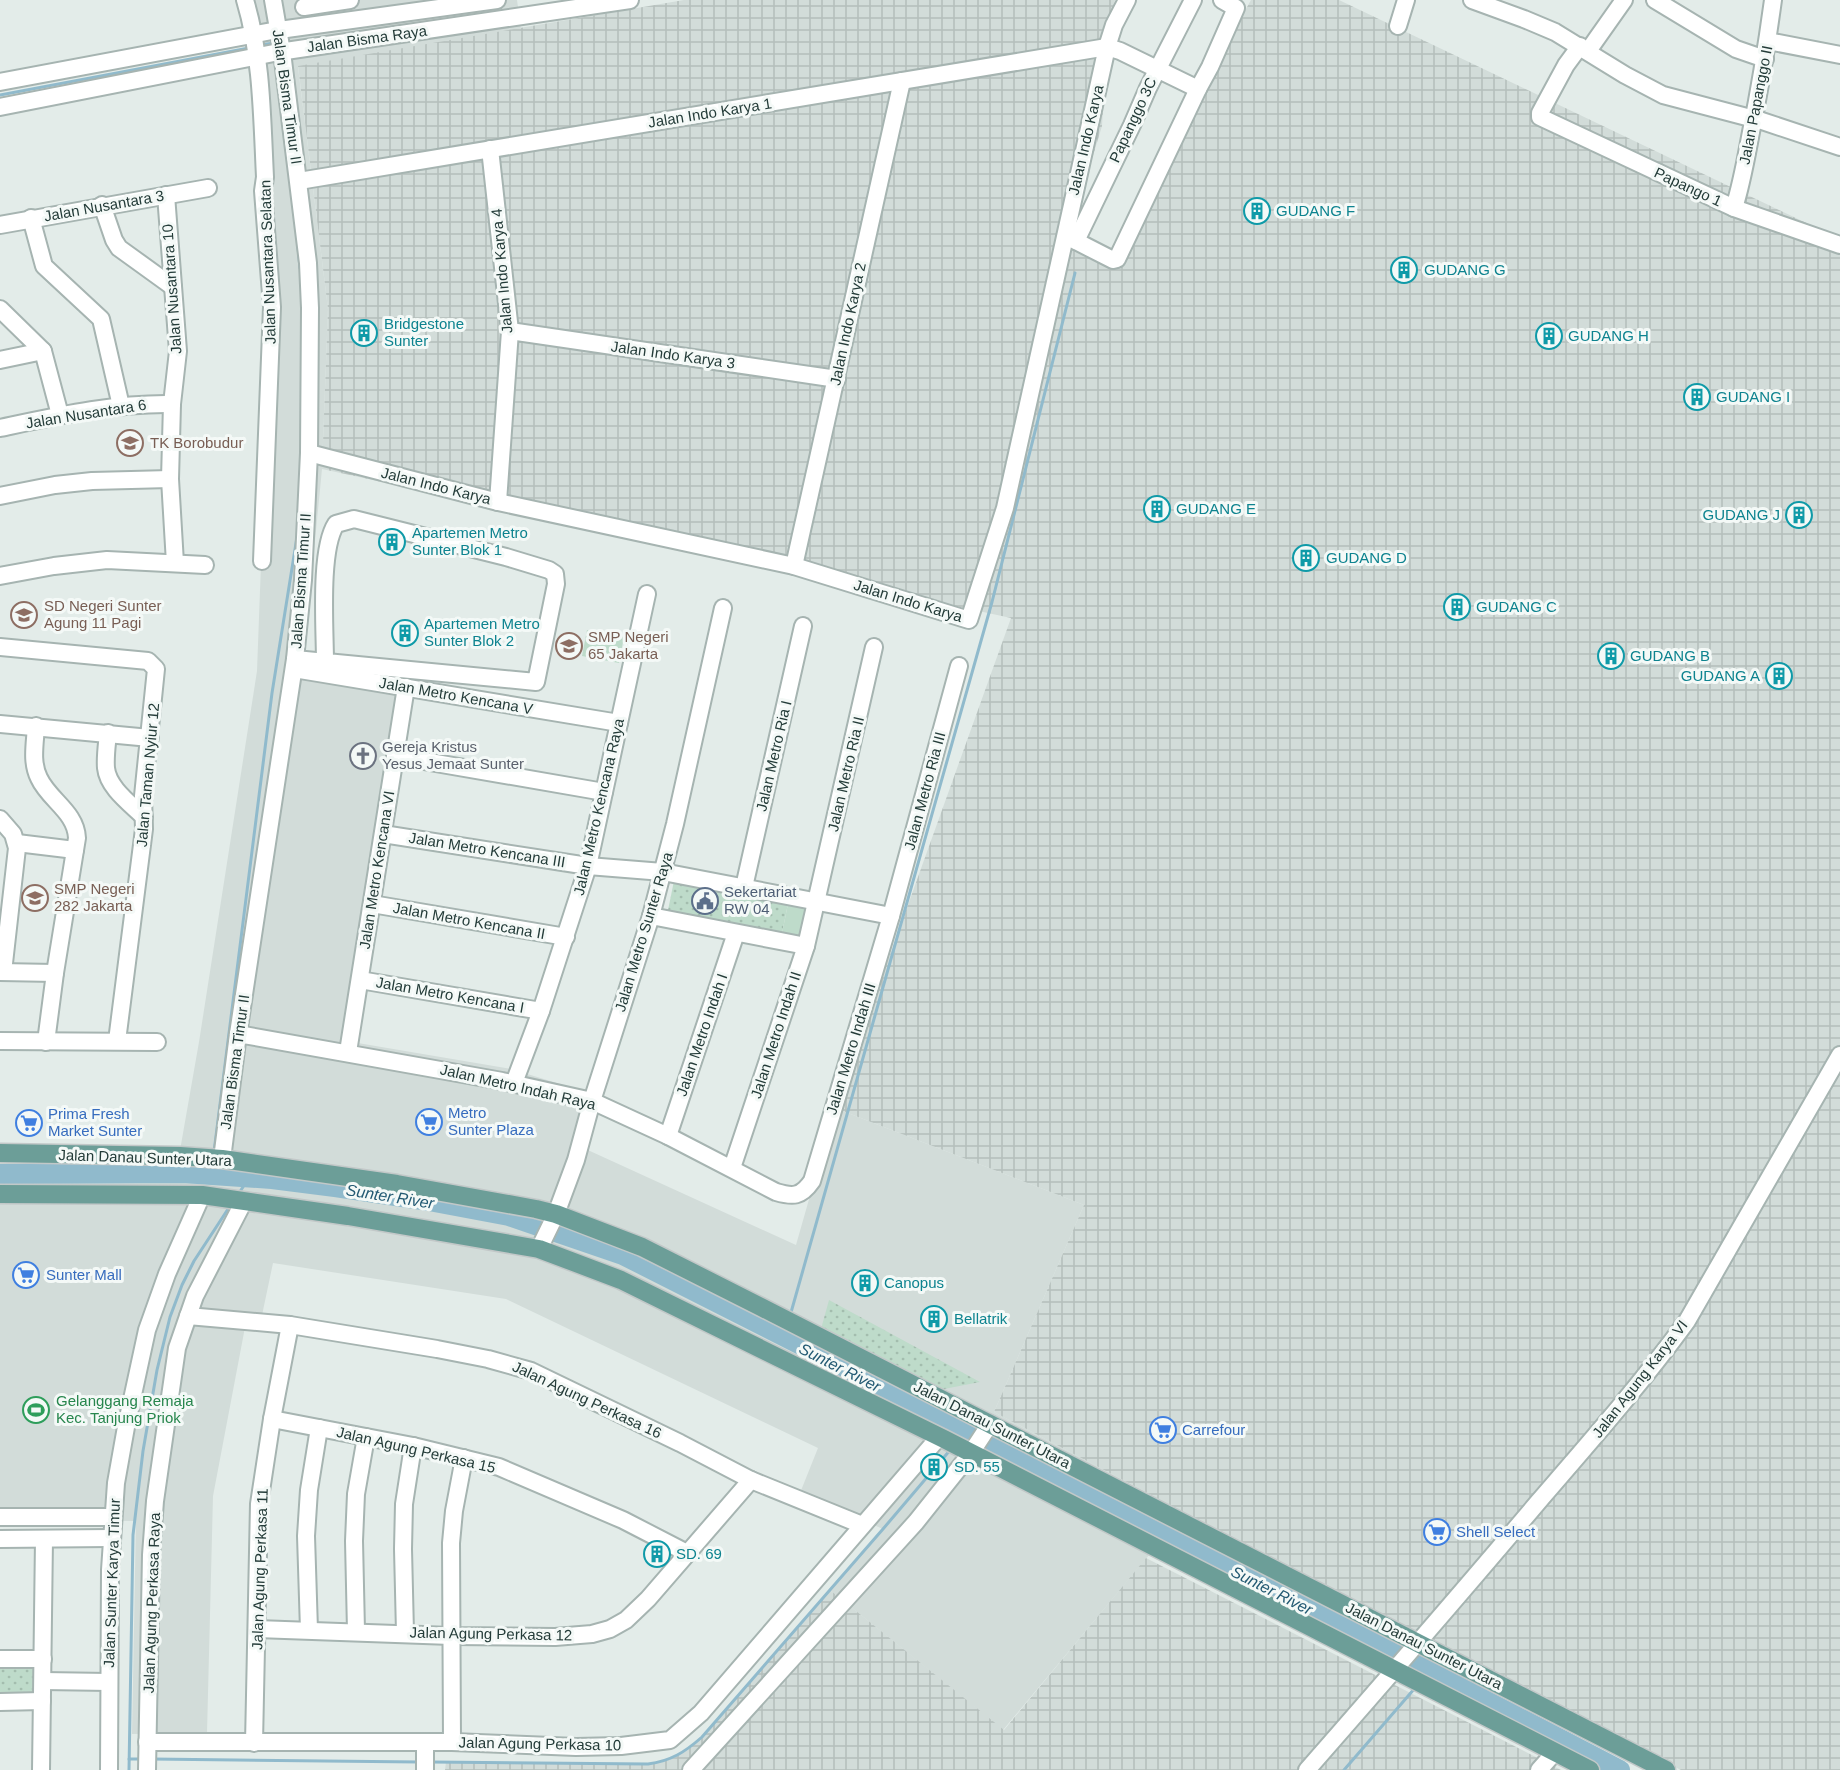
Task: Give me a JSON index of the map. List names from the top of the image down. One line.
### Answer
{"streets":{"main road":["Jalan Danau Sunter Utara"],"street":["Jalan Bisma Raya","Jalan Bisma Timur II","Jalan Papanggo II","Jalan Indo Karya 1","Papanggo 3C","Jalan Indo Karya","Papango 1","Jalan Nusantara 3","Jalan Nusantara Selatan","Jalan Indo Karya 4","Jalan Nusantara 10","Jalan Indo Karya 2","Jalan Indo Karya 3","Jalan Nusantara 6","Jalan Metro Kencana V","Jalan Metro Ria I","Jalan Metro Ria II","Jalan Taman Nyiur 12","Jalan Metro Ria III","Jalan Metro Kencana Raya","Jalan Metro Kencana III","Jalan Metro Kencana VI","Jalan Metro Kencana II","Jalan Metro Sunter Raya","Jalan Metro Kencana I","Jalan Metro Indah I","Jalan Metro Indah II","Jalan Metro Indah III","Jalan Metro Indah Raya","Jalan Agung Karya VI","Jalan Agung Perkasa 16","Jalan Agung Perkasa 15","Jalan Agung Perkasa 11","Jalan Sunter Karya Timur","Jalan Agung Perkasa Raya","Jalan Agung Perkasa 12","Jalan Agung Perkasa 10"]},"crossings":[["Jalan Bisma Raya","Jalan Bisma Timur II"],["Jalan Bisma Raya","Jalan Nusantara Selatan"],["Jalan Bisma Timur II","Jalan Indo Karya 1"],["Jalan Bisma Timur II","Jalan Indo Karya"],["Jalan Bisma Timur II","Jalan Nusantara Selatan"],["Jalan Bisma Timur II","Jalan Metro Kencana V"],["Jalan Bisma Timur II","Jalan Metro Indah Raya"],["Jalan Bisma Timur II","Jalan Danau Sunter Utara"],["Jalan Papanggo II","Papango 1"],["Jalan Indo Karya 1","Jalan Indo Karya"],["Jalan Indo Karya 1","Jalan Indo Karya 4"],["Jalan Indo Karya 1","Jalan Indo Karya 2"],["Papanggo 3C","Jalan Indo Karya"],["Jalan Indo Karya","Jalan Indo Karya 4"],["Jalan Indo Karya","Jalan Indo Karya 2"],["Jalan Nusantara 3","Jalan Nusantara 10"],["Jalan Indo Karya 4","Jalan Indo Karya 3"],["Jalan Nusantara 10","Jalan Nusantara 6"],["Jalan Indo Karya 2","Jalan Indo Karya 3"],["Jalan Metro Kencana V","Jalan Metro Kencana Raya"],["Jalan Metro Kencana V","Jalan Metro Kencana VI"],["Jalan Metro Ria I","Jalan Metro Kencana III"],["Jalan Metro Ria II","Jalan Metro Kencana III"],["Jalan Metro Ria II","Jalan Metro Indah II"],["Jalan Metro Ria III","Jalan Metro Kencana III"],["Jalan Metro Ria III","Jalan Metro Indah III"],["Jalan Metro Kencana Raya","Jalan Metro Kencana III"],["Jalan Metro Kencana Raya","Jalan Metro Kencana II"],["Jalan Metro Kencana Raya","Jalan Metro Kencana I"],["Jalan Metro Kencana Raya","Jalan Metro Indah Raya"],["Jalan Metro Kencana III","Jalan Metro Kencana VI"],["Jalan Metro Kencana III","Jalan Metro Sunter Raya"],["Jalan Metro Kencana III","Jalan Metro Indah II"],["Jalan Metro Kencana III","Jalan Metro Indah III"],["Jalan Metro Kencana VI","Jalan Metro Kencana II"],["Jalan Metro Kencana VI","Jalan Metro Kencana I"],["Jalan Metro Kencana VI","Jalan Metro Indah Raya"],["Jalan Metro Sunter Raya","Jalan Metro Indah Raya"],["Jalan Metro Sunter Raya","Jalan Danau Sunter Utara"],["Jalan Metro Indah I","Jalan Metro Indah Raya"],["Jalan Metro Indah II","Jalan Metro Indah Raya"],["Jalan Metro Indah III","Jalan Metro Indah Raya"],["Jalan Danau Sunter Utara","Jalan Agung Karya VI"],["Jalan Danau Sunter Utara","Jalan Agung Perkasa 10"],["Jalan Agung Perkasa 16","Jalan Agung Perkasa 11"],["Jalan Agung Perkasa 16","Jalan Agung Perkasa Raya"],["Jalan Agung Perkasa 16","Jalan Agung Perkasa 12"],["Jalan Agung Perkasa 16","Jalan Agung Perkasa 10"],["Jalan Agung Perkasa 15","Jalan Agung Perkasa 11"],["Jalan Agung Perkasa 15","Jalan Agung Perkasa 12"],["Jalan Agung Perkasa 11","Jalan Agung Perkasa 12"],["Jalan Agung Perkasa 11","Jalan Agung Perkasa 10"],["Jalan Agung Perkasa Raya","Jalan Agung Perkasa 10"]],"water":["Sunter River"],"places":{"building":["GUDANG F","GUDANG G","Bridgestone Sunter","GUDANG H","GUDANG I","GUDANG E","GUDANG J","Apartemen Metro Sunter Blok 1","GUDANG D","GUDANG C","Apartemen Metro Sunter Blok 2","GUDANG B","GUDANG A","Canopus","Bellatrik","SD. 55","SD. 69"],"school or university":["TK Borobudur","SD Negeri Sunter Agung 11 Pagi","SMP Negeri 65 Jakarta","SMP Negeri 282 Jakarta"],"church":["Gereja Kristus Yesus Jemaat Sunter"],"public building":["Sekertariat RW 04"],"supermarket":["Metro Sunter Plaza","Prima Fresh Market Sunter","Sunter Mall","Carrefour","Shell Select"],"sports":["Gelanggang Remaja Kec. Tanjung Priok"]}}
